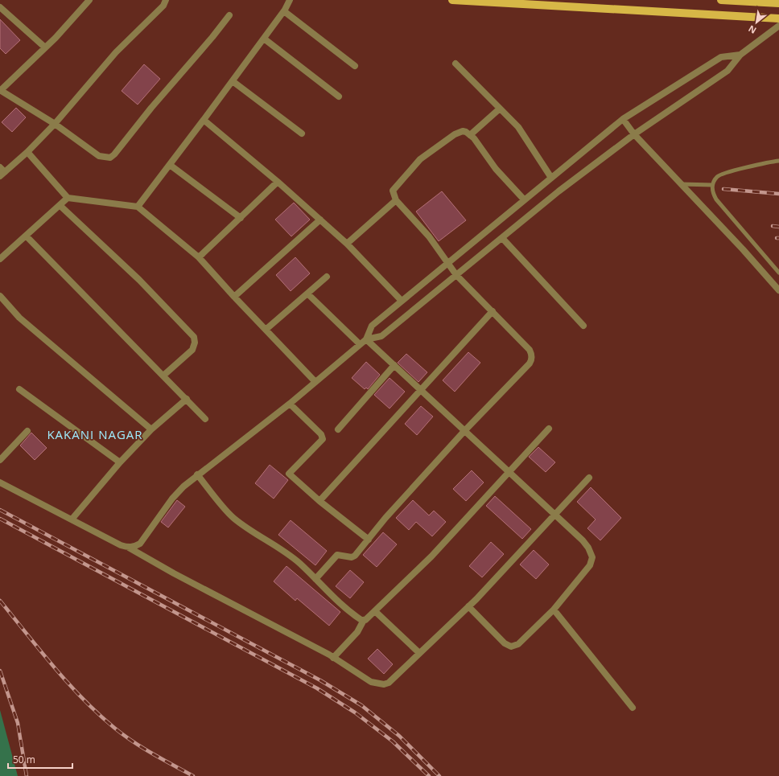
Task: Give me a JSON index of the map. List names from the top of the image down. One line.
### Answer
{"districts":["KAKANI NAGAR"],"scale_bar":"50 m","north":"bottom left"}
